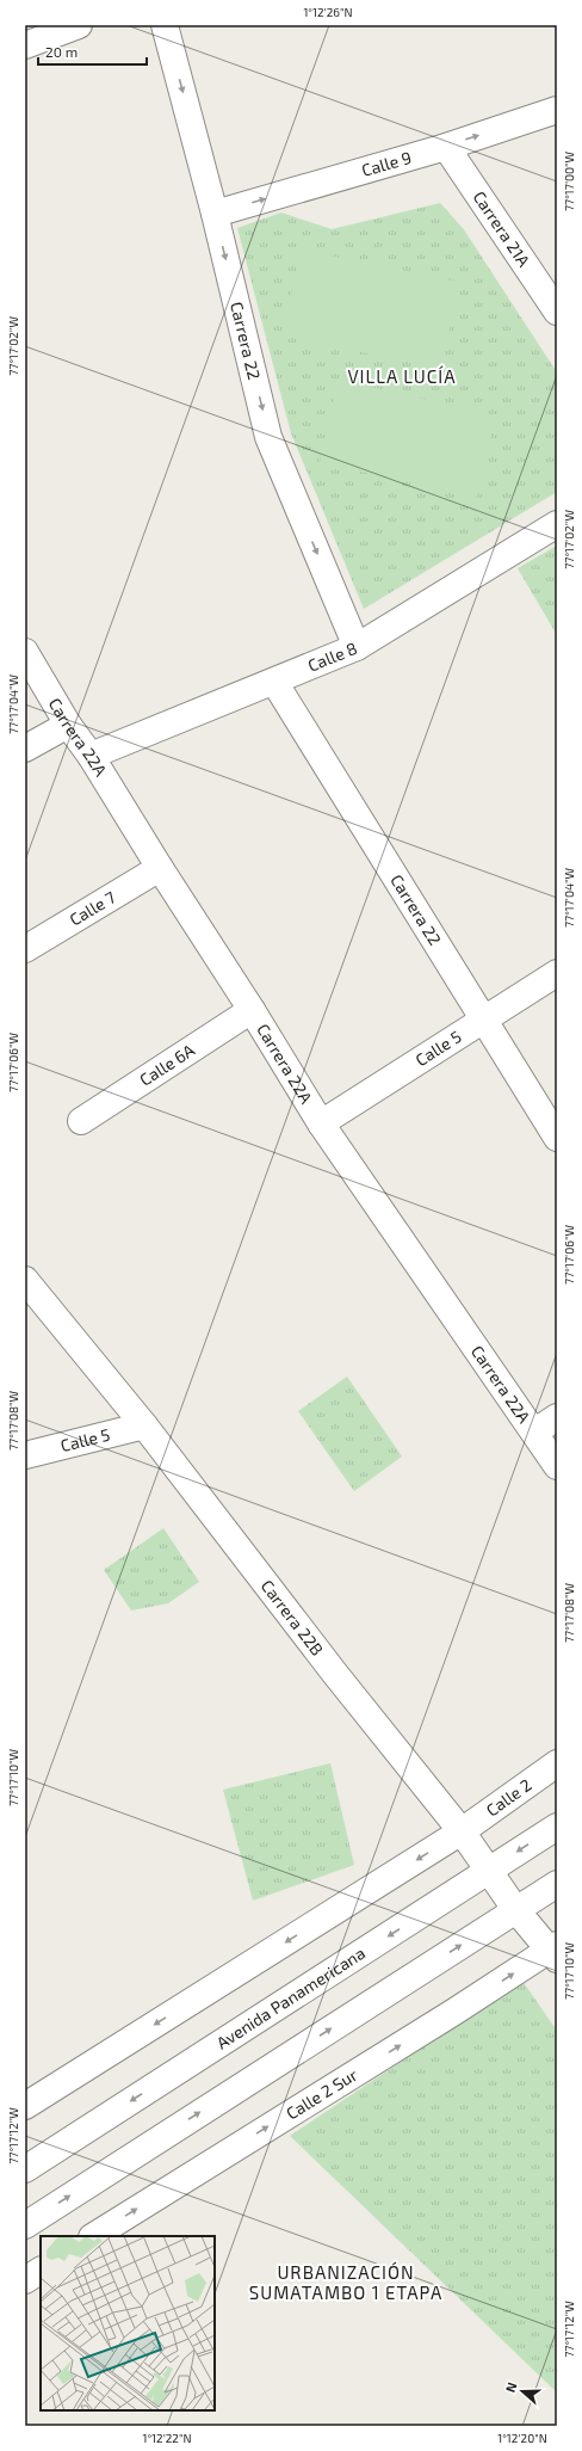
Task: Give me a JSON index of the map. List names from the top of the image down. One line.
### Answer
{"streets":{"street":["Calle 9","Carrera 21A","Carrera 22","Calle 8","Carrera 22A","Calle 7","Calle 5","Calle 6A","Carrera 22B","Calle 2","Avenida Panamericana","Calle 2 Sur"]},"crossings":[["Calle 9","Carrera 21A"],["Calle 9","Carrera 22"],["Carrera 22","Calle 8"],["Carrera 22","Calle 5"],["Calle 8","Carrera 22A"],["Carrera 22A","Calle 7"],["Carrera 22A","Calle 5"],["Carrera 22A","Calle 6A"],["Calle 5","Carrera 22B"],["Carrera 22B","Calle 2"],["Carrera 22B","Avenida Panamericana"],["Carrera 22B","Calle 2 Sur"]],"one_way":["Calle 9","Carrera 22"],"districts":["VILLA LUCÍA","URBANIZACIÓN SUMATAMBO 1 ETAPA"],"scale_bar":"20 m","north":"left","coordinates":["1°12'26\"N","77°17'00\"W","77°17'02\"W","77°17'04\"W","77°17'06\"W","77°17'08\"W","77°17'10\"W","77°17'12\"W","1°12'22\"N","1°12'20\"N"]}
